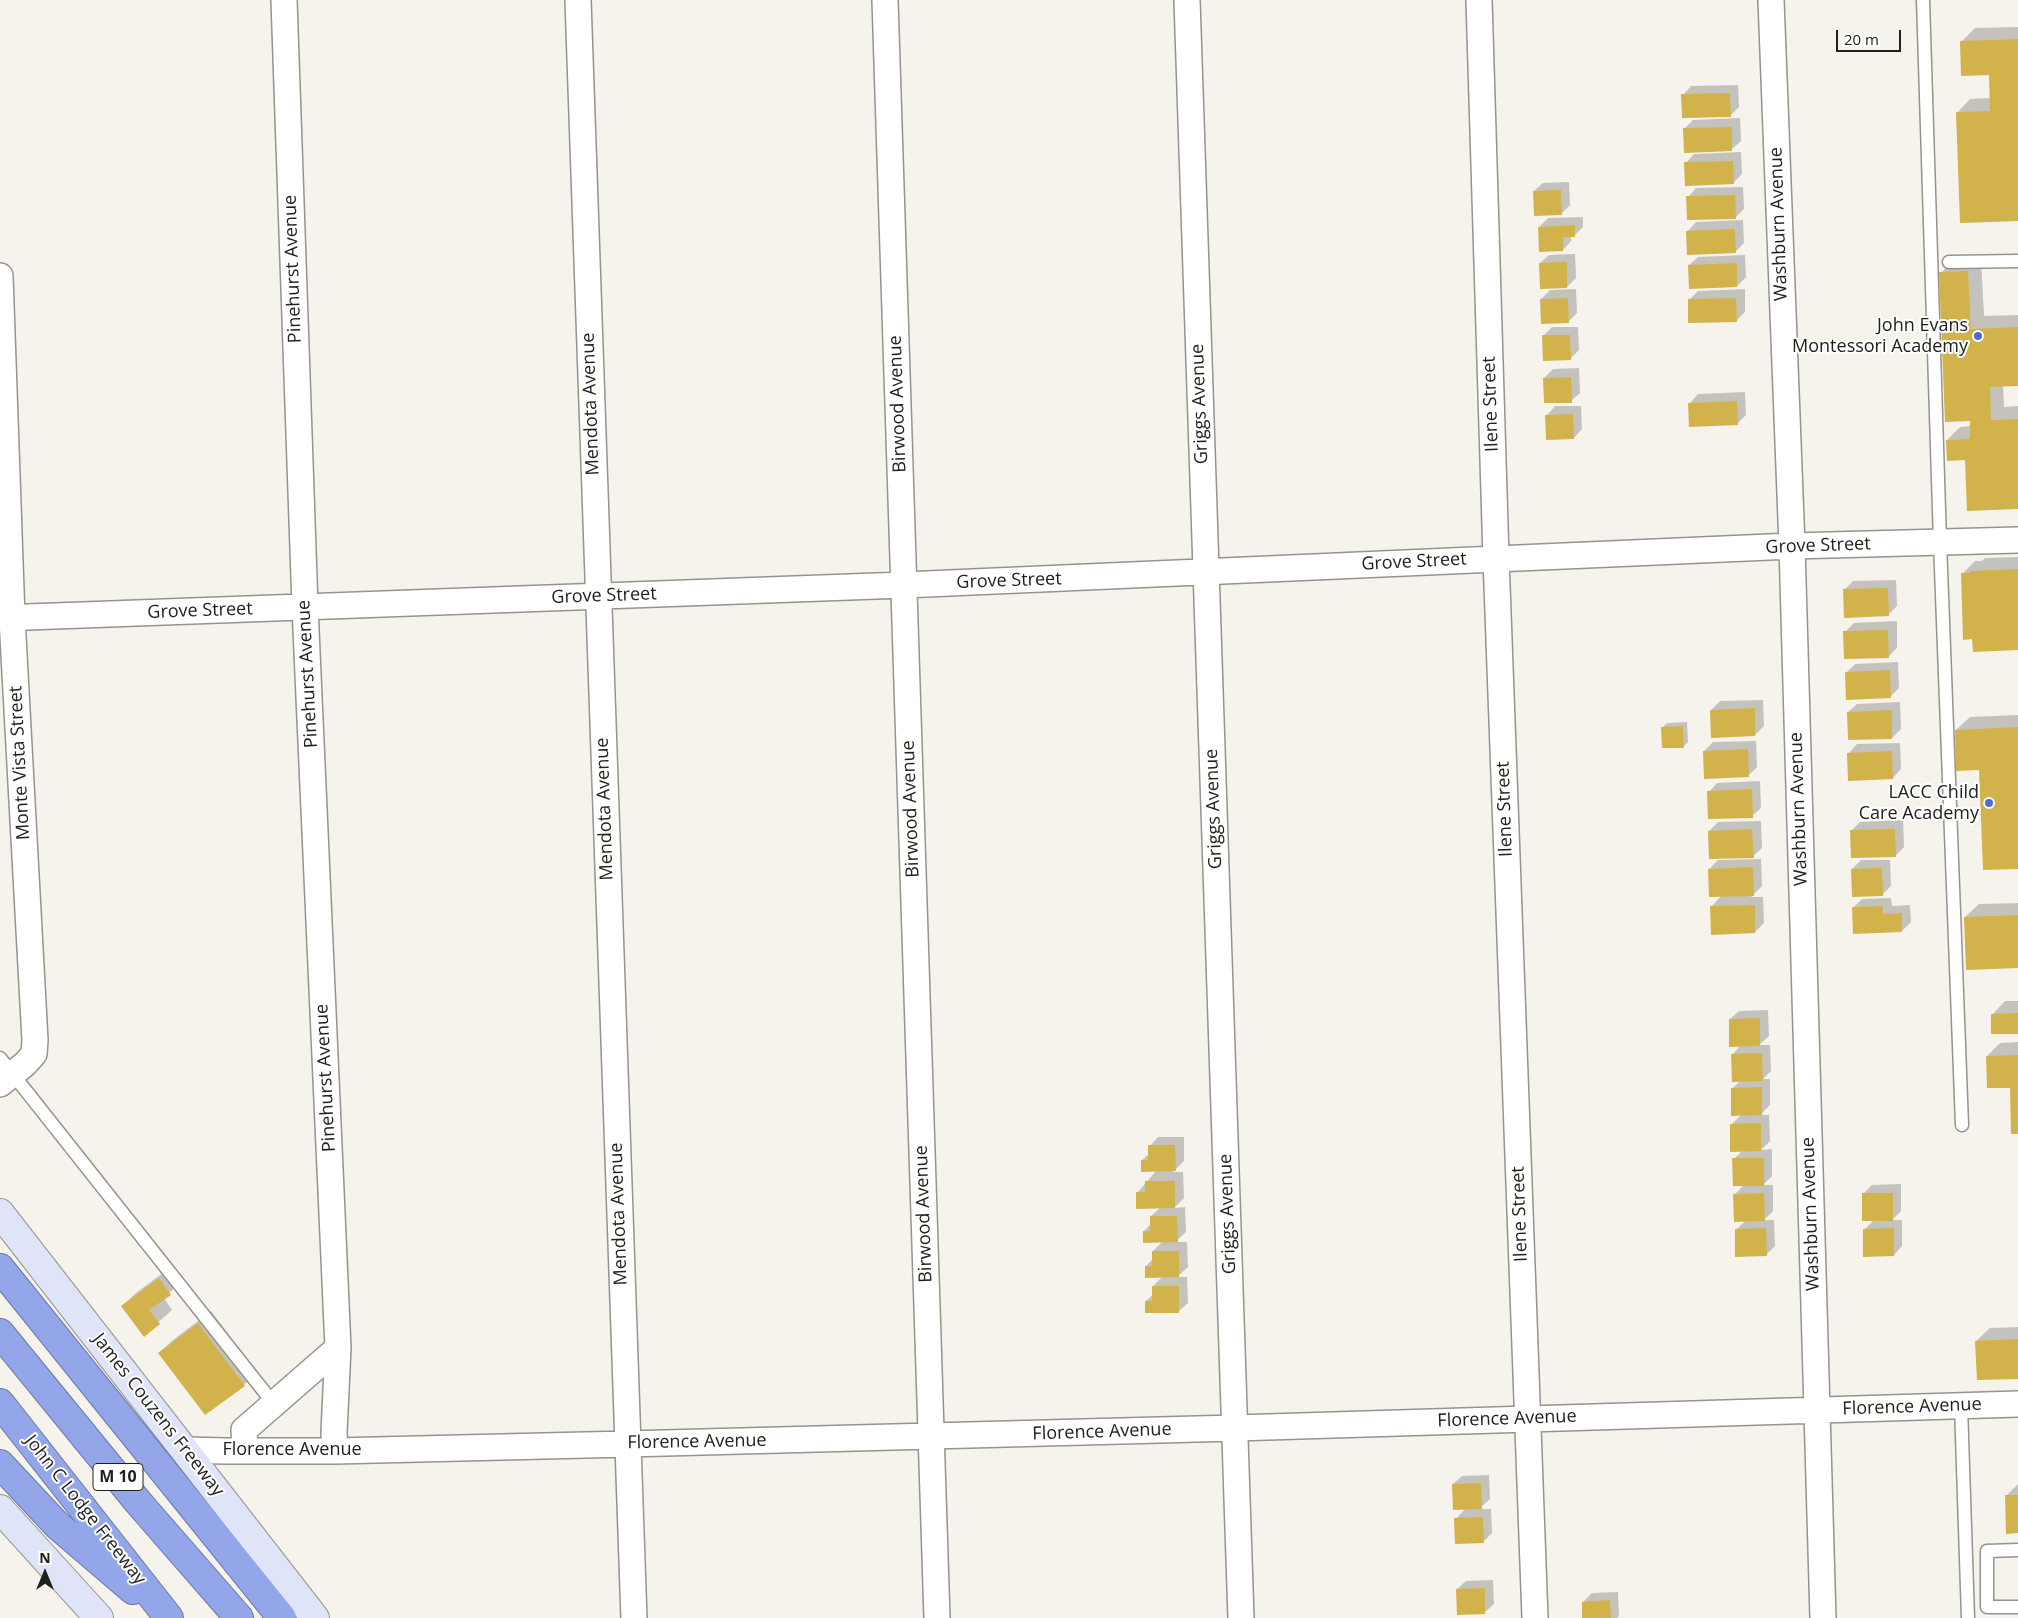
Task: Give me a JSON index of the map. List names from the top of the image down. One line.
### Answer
{"streets":{"highway":["M 10","John C Lodge Freeway"],"main road":["James Couzens Freeway"],"street":["Washburn Avenue","Pinehurst Avenue","Mendota Avenue","Birwood Avenue","Griggs Avenue","Ilene Street","Grove Street","Monte Vista Street","Florence Avenue"]},"crossings":[["Washburn Avenue","Grove Street"],["Washburn Avenue","Florence Avenue"],["Pinehurst Avenue","Grove Street"],["Pinehurst Avenue","Florence Avenue"],["Mendota Avenue","Grove Street"],["Mendota Avenue","Florence Avenue"],["Birwood Avenue","Grove Street"],["Birwood Avenue","Florence Avenue"],["Griggs Avenue","Grove Street"],["Griggs Avenue","Florence Avenue"],["Ilene Street","Grove Street"],["Ilene Street","Florence Avenue"],["Grove Street","Monte Vista Street"],["Florence Avenue","James Couzens Freeway"]],"places":["John Evans Montessori Academy","LACC Child Care Academy"],"scale_bar":"20 m","north":"top"}
